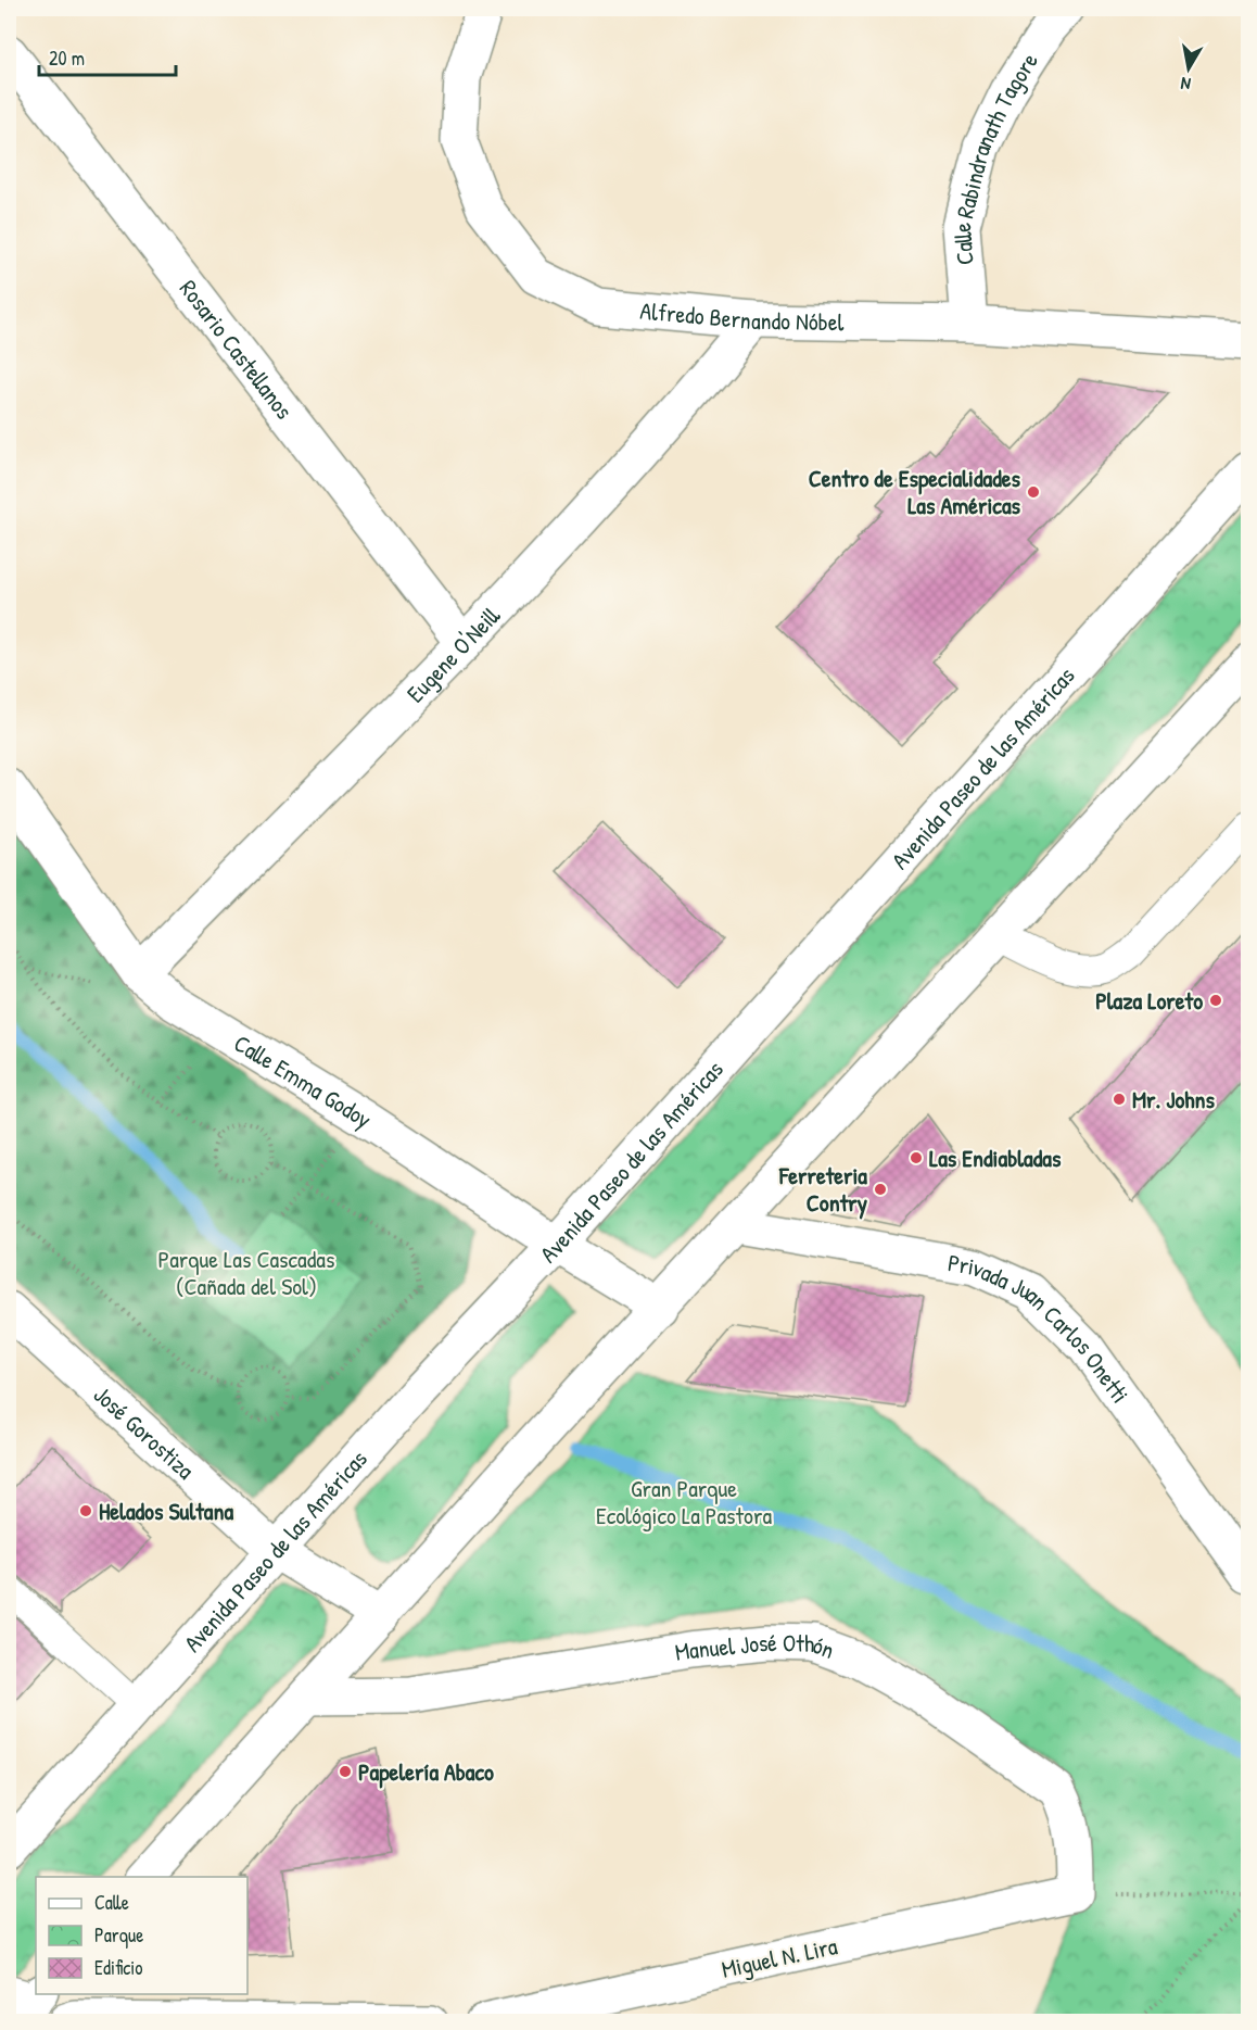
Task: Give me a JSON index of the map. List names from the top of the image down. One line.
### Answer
{"streets":{"street":["Calle Rabindranath Tagore","Alfredo Bernando Nóbel","Rosario Castellanos","Eugene O'Neill","Avenida Paseo de las Américas","Calle Emma Godoy","Privada Juan Carlos Onetti","José Gorostiza","Manuel José Othón","Miguel N. Lira"]},"crossings":[["Calle Rabindranath Tagore","Alfredo Bernando Nóbel"],["Alfredo Bernando Nóbel","Eugene O'Neill"],["Rosario Castellanos","Eugene O'Neill"],["Eugene O'Neill","Calle Emma Godoy"],["Avenida Paseo de las Américas","Calle Emma Godoy"],["Avenida Paseo de las Américas","José Gorostiza"],["Manuel José Othón","Miguel N. Lira"]],"parks":["Parque Las Cascadas (Cañada del Sol)","Gran Parque Ecológico La Pastora"],"places":["Centro de Especialidades Las Américas","Plaza Loreto","Mr. Johns","Las Endiabladas","Ferreteria Contry","Helados Sultana","Papelería Abaco"],"legend":["Calle","Parque","Edificio"],"scale_bar":"20 m","north":"bottom"}
